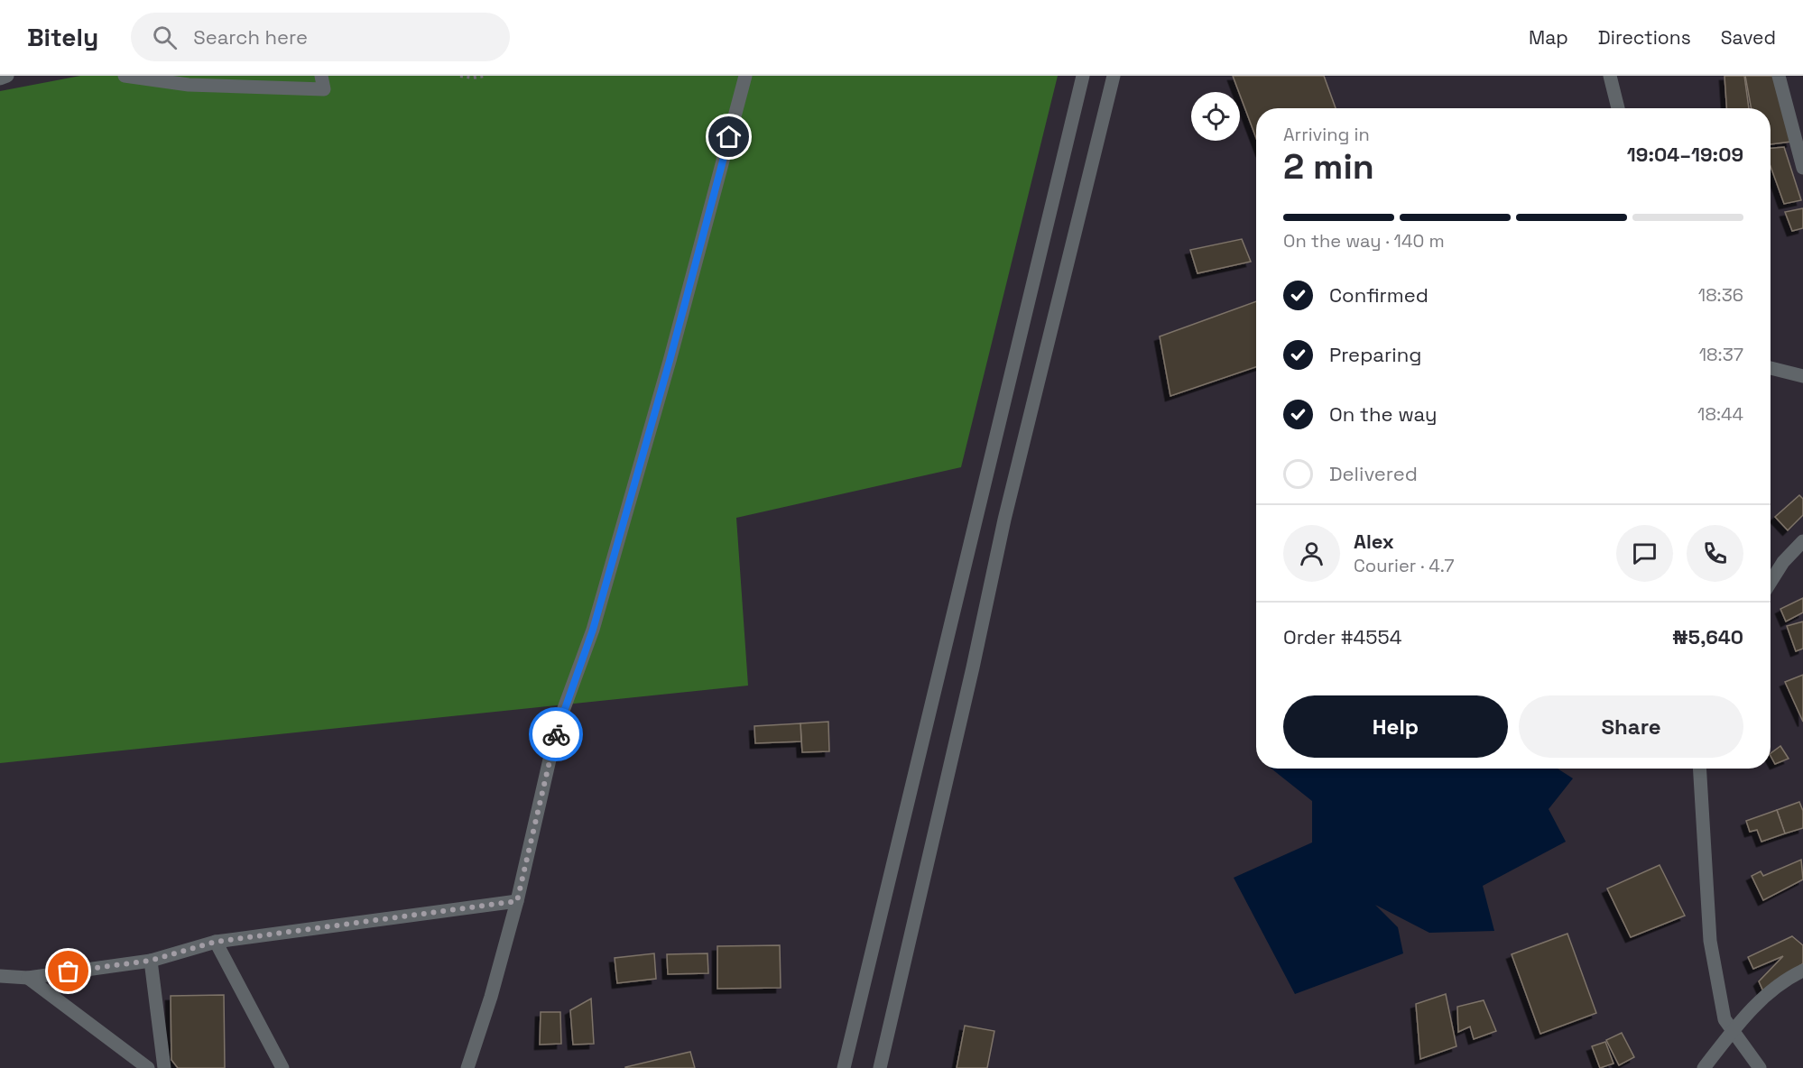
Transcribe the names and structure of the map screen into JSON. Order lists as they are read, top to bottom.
{
  "page": {
    "header": "Bitely",
    "search": "Search here",
    "nav": ["Map", "Directions", "Saved"],
    "heading": ["2 min", "Arriving in", "19:04–19:09"],
    "panel": [
      "Alex",
      "Courier · 4.7",
      "Order #4554",
      "₦5,640"
    ],
    "bar": "On the way · 140 m",
    "list": [
      ["Confirmed", "18:36"],
      ["Preparing", "18:37"],
      ["On the way", "18:44"],
      "Delivered"
    ],
    "buttons": ["Help", "Share"]
  }
}
